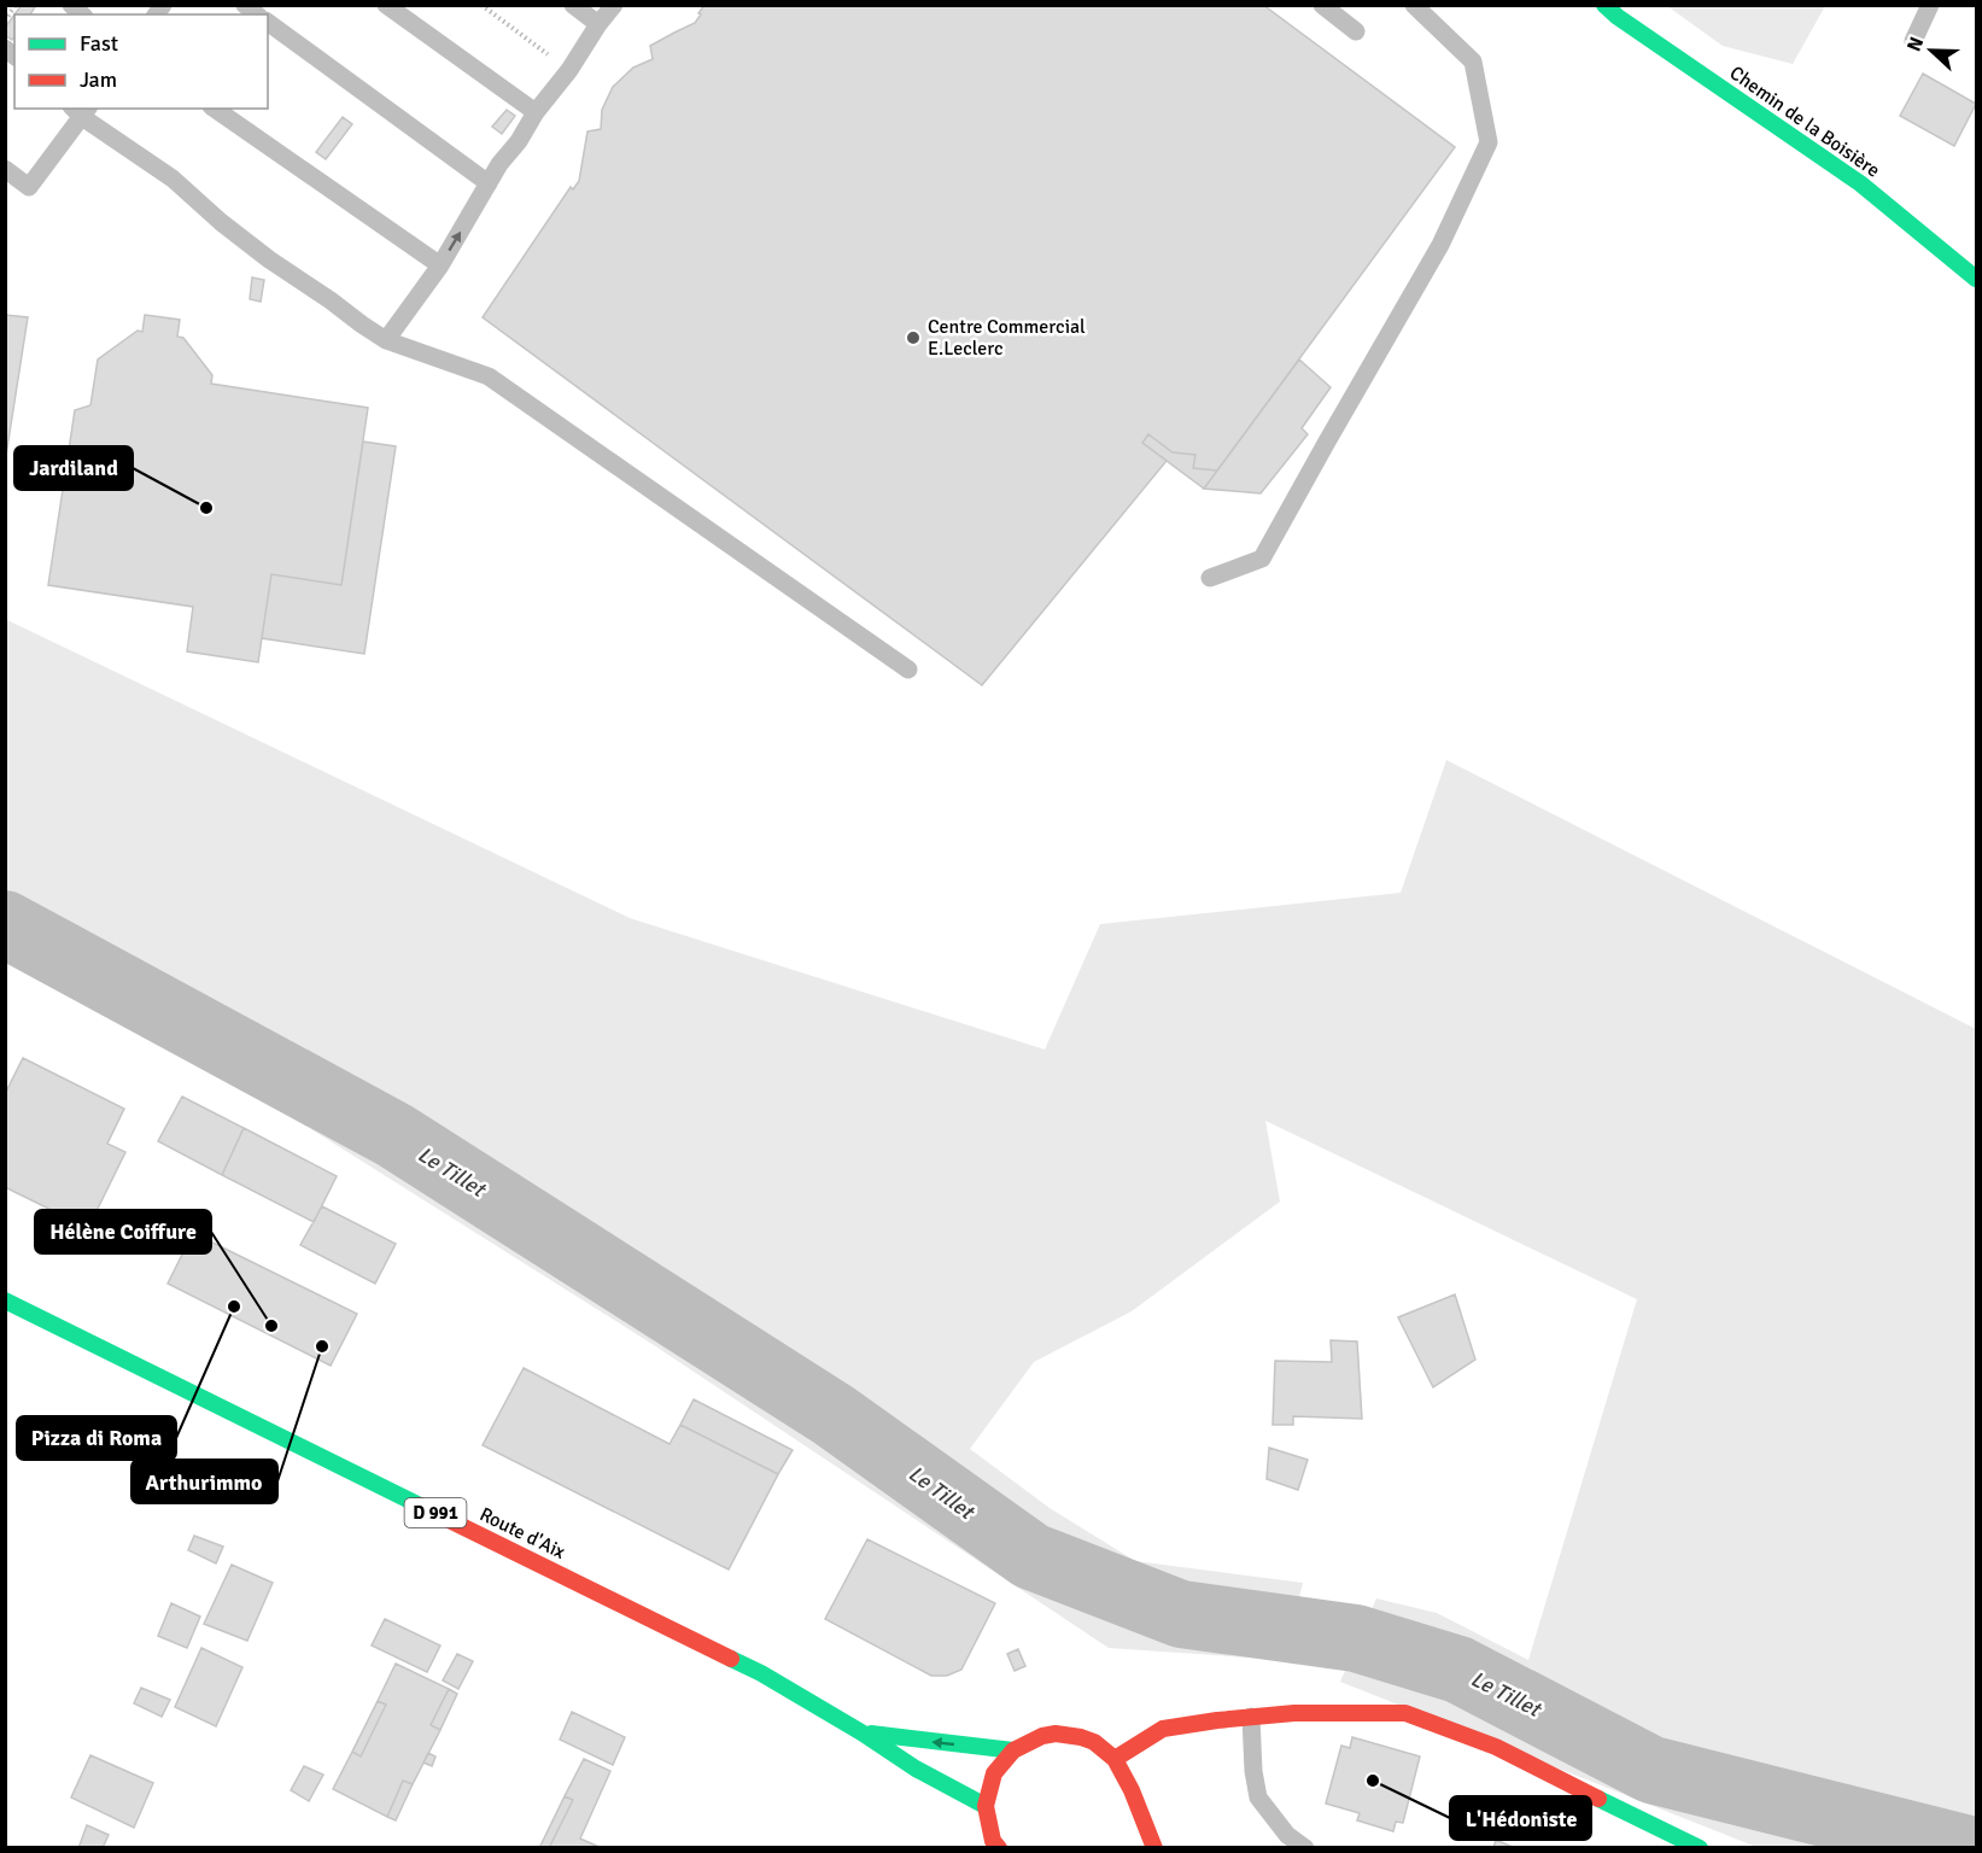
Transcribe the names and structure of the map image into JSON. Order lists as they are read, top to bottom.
{
  "streets": {
    "main road": ["Chemin de la Boisière", "D 991", "Route d'Aix"]
  },
  "water": ["Le Tillet"],
  "places": [
    "Centre Commercial E.Leclerc",
    "Jardiland",
    "Pizza di Roma",
    "Hélène Coiffure",
    "Arthurimmo",
    "L'Hédoniste"
  ],
  "legend": ["Fast", "Jam"],
  "north": "left"
}
